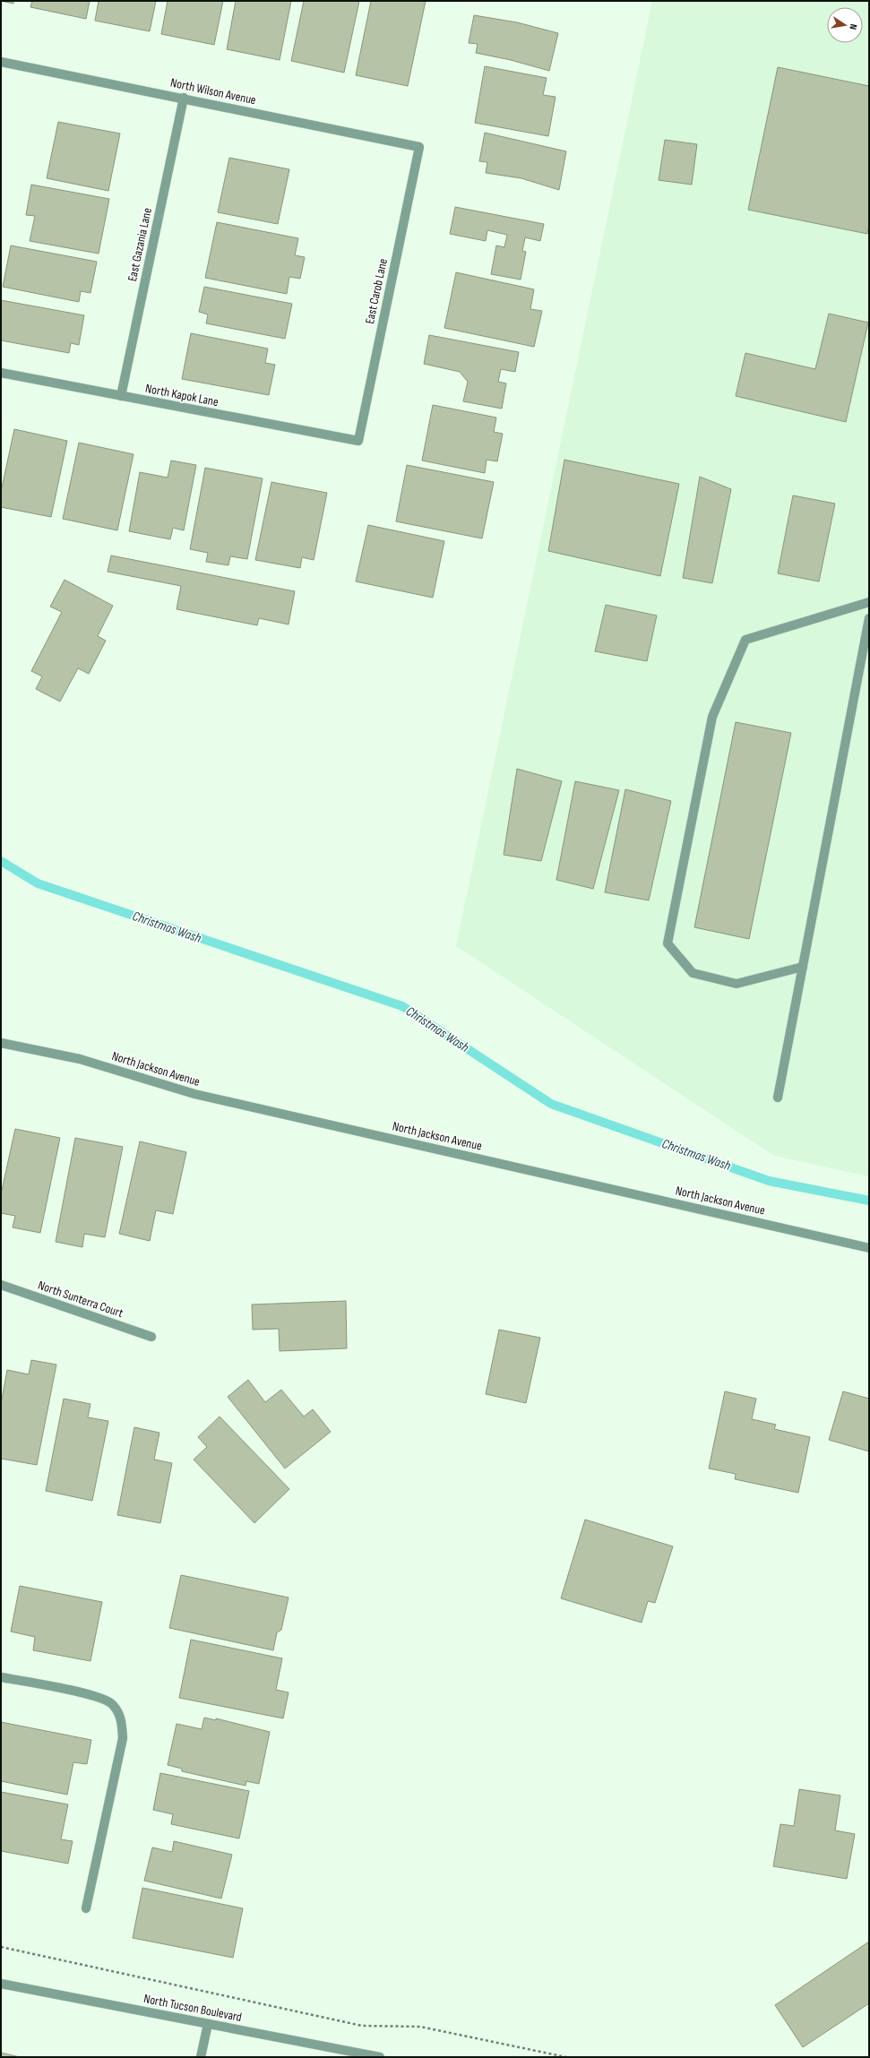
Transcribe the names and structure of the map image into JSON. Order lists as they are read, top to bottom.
{
  "streets": {
    "street": [
      "North Wilson Avenue",
      "East Gazania Lane",
      "East Carob Lane",
      "North Kapok Lane",
      "North Jackson Avenue",
      "North Sunterra Court",
      "North Tucson Boulevard"
    ]
  },
  "crossings": [
    ["North Wilson Avenue", "East Gazania Lane"],
    ["North Wilson Avenue", "East Carob Lane"],
    ["East Gazania Lane", "North Kapok Lane"],
    ["East Carob Lane", "North Kapok Lane"]
  ],
  "water": ["Christmas Wash"],
  "north": "right"
}
